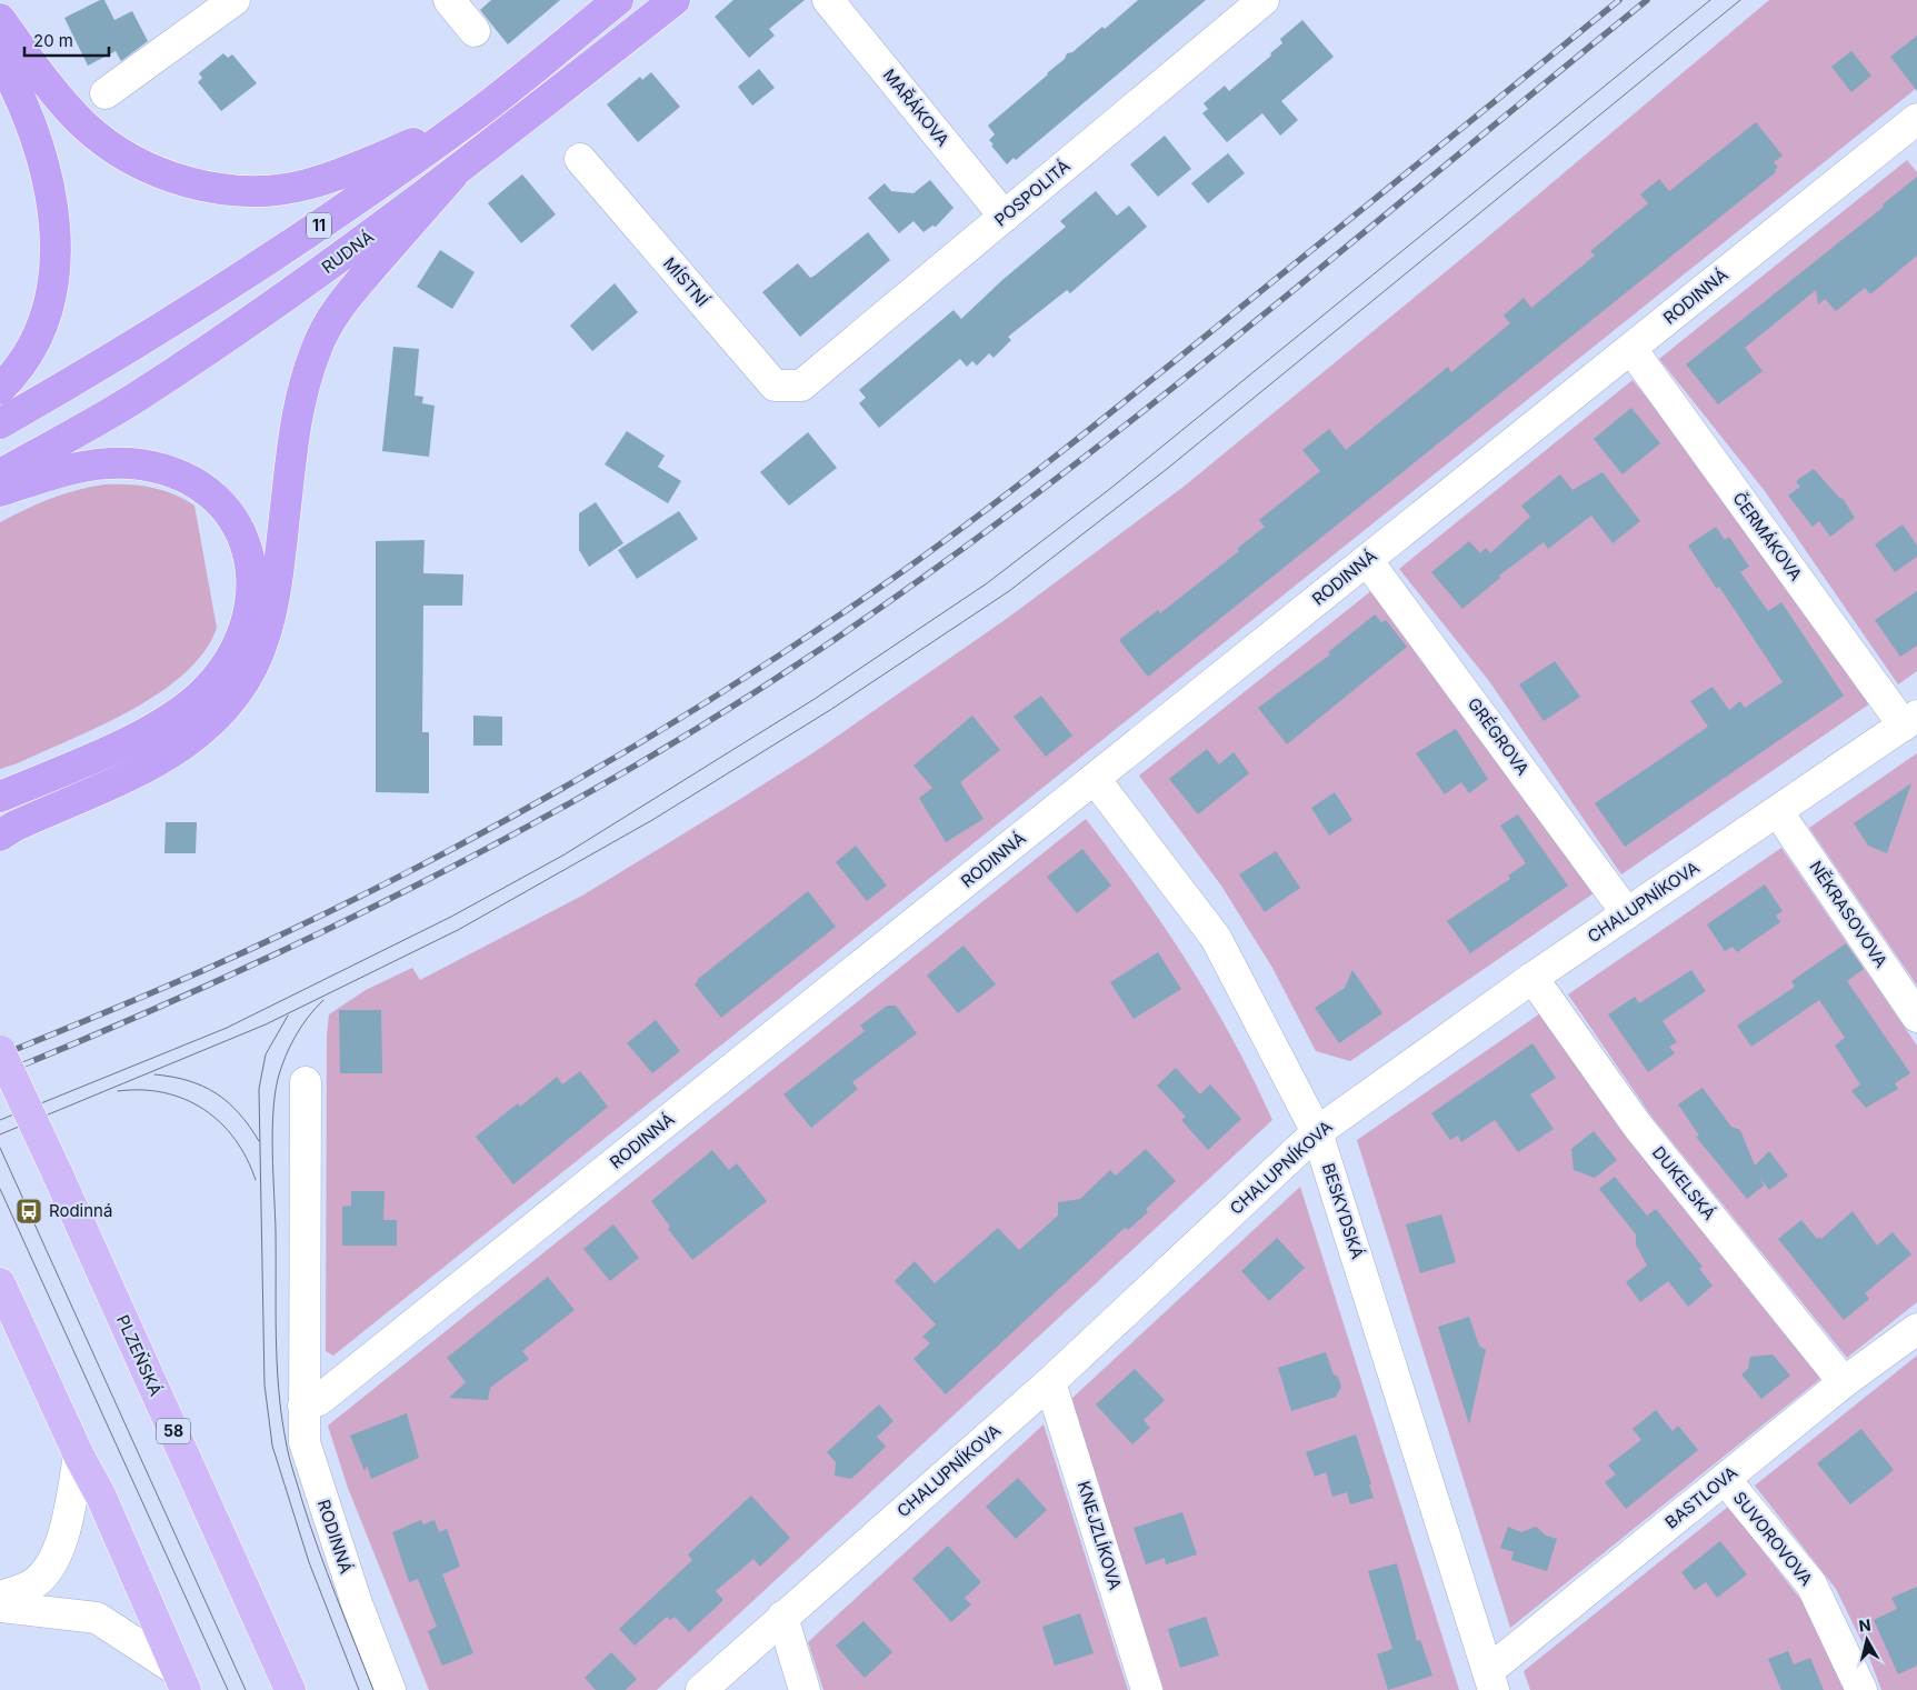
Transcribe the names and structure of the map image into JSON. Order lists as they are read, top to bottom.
{
  "streets": {
    "highway": ["11", "RUDNÁ"],
    "main road": ["PLZEŇSKÁ", "58"],
    "street": [
      "MAŘÁKOVA",
      "POSPOLITÁ",
      "MÍSTNÍ",
      "RODINNÁ",
      "ČERMÁKOVA",
      "GRÉGROVA",
      "CHALUPNÍKOVA",
      "NĚKRASOVOVA",
      "DUKELSKÁ",
      "BESKYDSKÁ",
      "BASTLOVA",
      "KNEJZLÍKOVA",
      "SUVOROVOVA"
    ]
  },
  "crossings": [
    ["MAŘÁKOVA", "POSPOLITÁ"],
    ["POSPOLITÁ", "MÍSTNÍ"],
    ["RODINNÁ", "ČERMÁKOVA"],
    ["RODINNÁ", "GRÉGROVA"],
    ["RODINNÁ", "BESKYDSKÁ"],
    ["ČERMÁKOVA", "CHALUPNÍKOVA"],
    ["GRÉGROVA", "CHALUPNÍKOVA"],
    ["CHALUPNÍKOVA", "NĚKRASOVOVA"],
    ["CHALUPNÍKOVA", "DUKELSKÁ"],
    ["CHALUPNÍKOVA", "BESKYDSKÁ"],
    ["CHALUPNÍKOVA", "KNEJZLÍKOVA"],
    ["DUKELSKÁ", "BASTLOVA"],
    ["BESKYDSKÁ", "BASTLOVA"],
    ["BASTLOVA", "SUVOROVOVA"]
  ],
  "places": {
    "bus stop": ["Rodinná"]
  },
  "scale_bar": "20 m",
  "north": "top"
}
